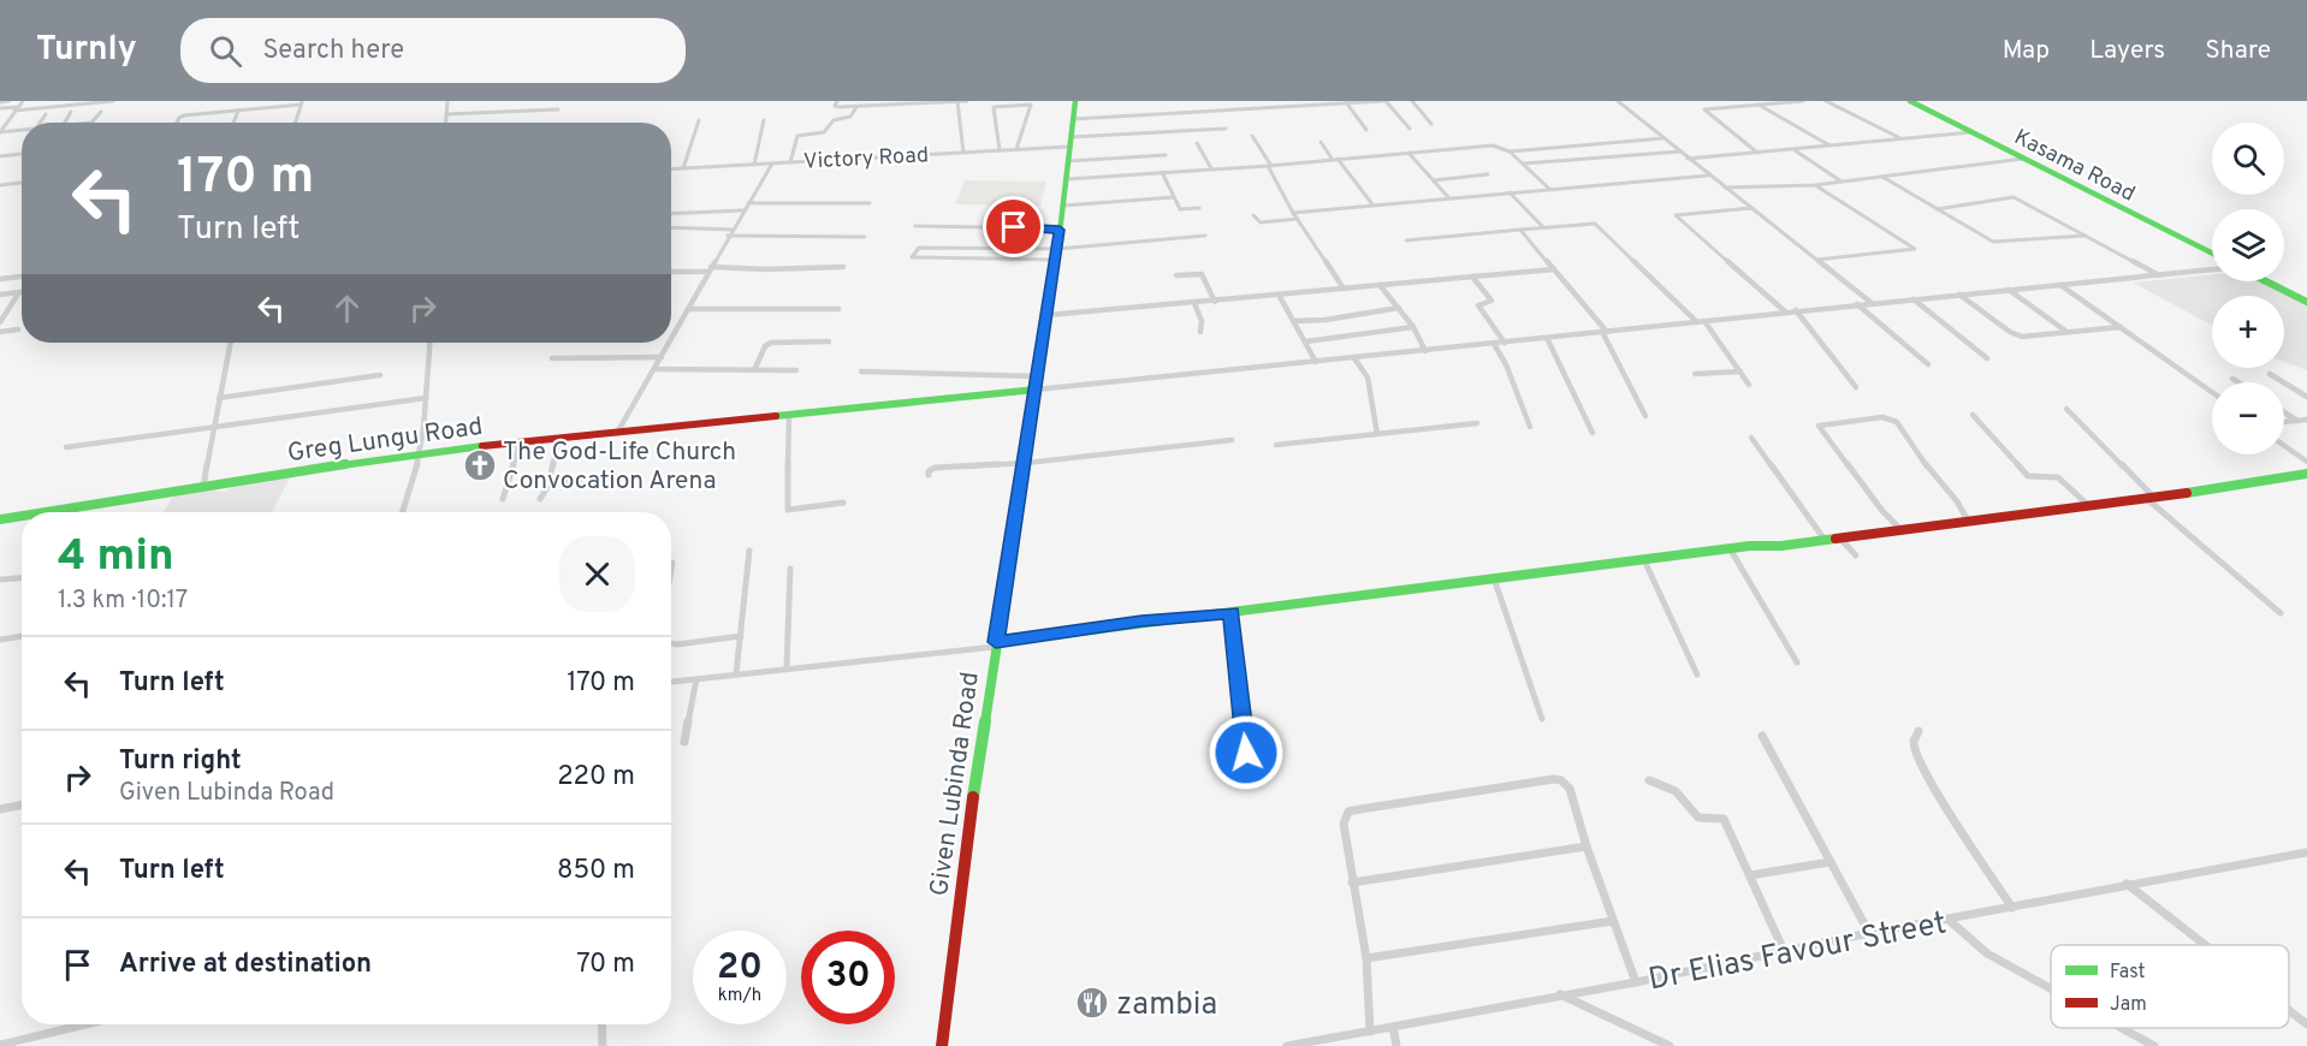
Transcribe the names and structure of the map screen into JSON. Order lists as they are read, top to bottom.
{
  "streets": {
    "street": [
      "Victory Road",
      "Kasama Road",
      "Greg Lungu Road",
      "Given Lubinda Road",
      "Dr Elias Favour Street"
    ]
  },
  "crossings": [
    ["Victory Road", "Given Lubinda Road"],
    ["Greg Lungu Road", "Given Lubinda Road"]
  ],
  "places": {
    "church": ["The God-Life Church Convocation Arena"],
    "restaurant": ["zambia"]
  },
  "legend": ["Fast", "Jam"],
  "page": {
    "header": "Turnly",
    "search": "Search here",
    "nav": ["Map", "Layers", "Share"],
    "map_buttons": ["+", "−"],
    "turn": ["170 m", "Turn left"],
    "heading": ["4 min", "1.3 km · 10:17"],
    "list": [
      {
        "name": "Turn left",
        "value": "170 m"
      },
      {
        "name": "Turn right",
        "note": "Given Lubinda Road",
        "value": "220 m"
      },
      {
        "name": "Turn left",
        "value": "850 m"
      },
      {
        "name": "Arrive at destination",
        "value": "70 m"
      }
    ],
    "speed": "20 km/h",
    "limit": "30"
  }
}
